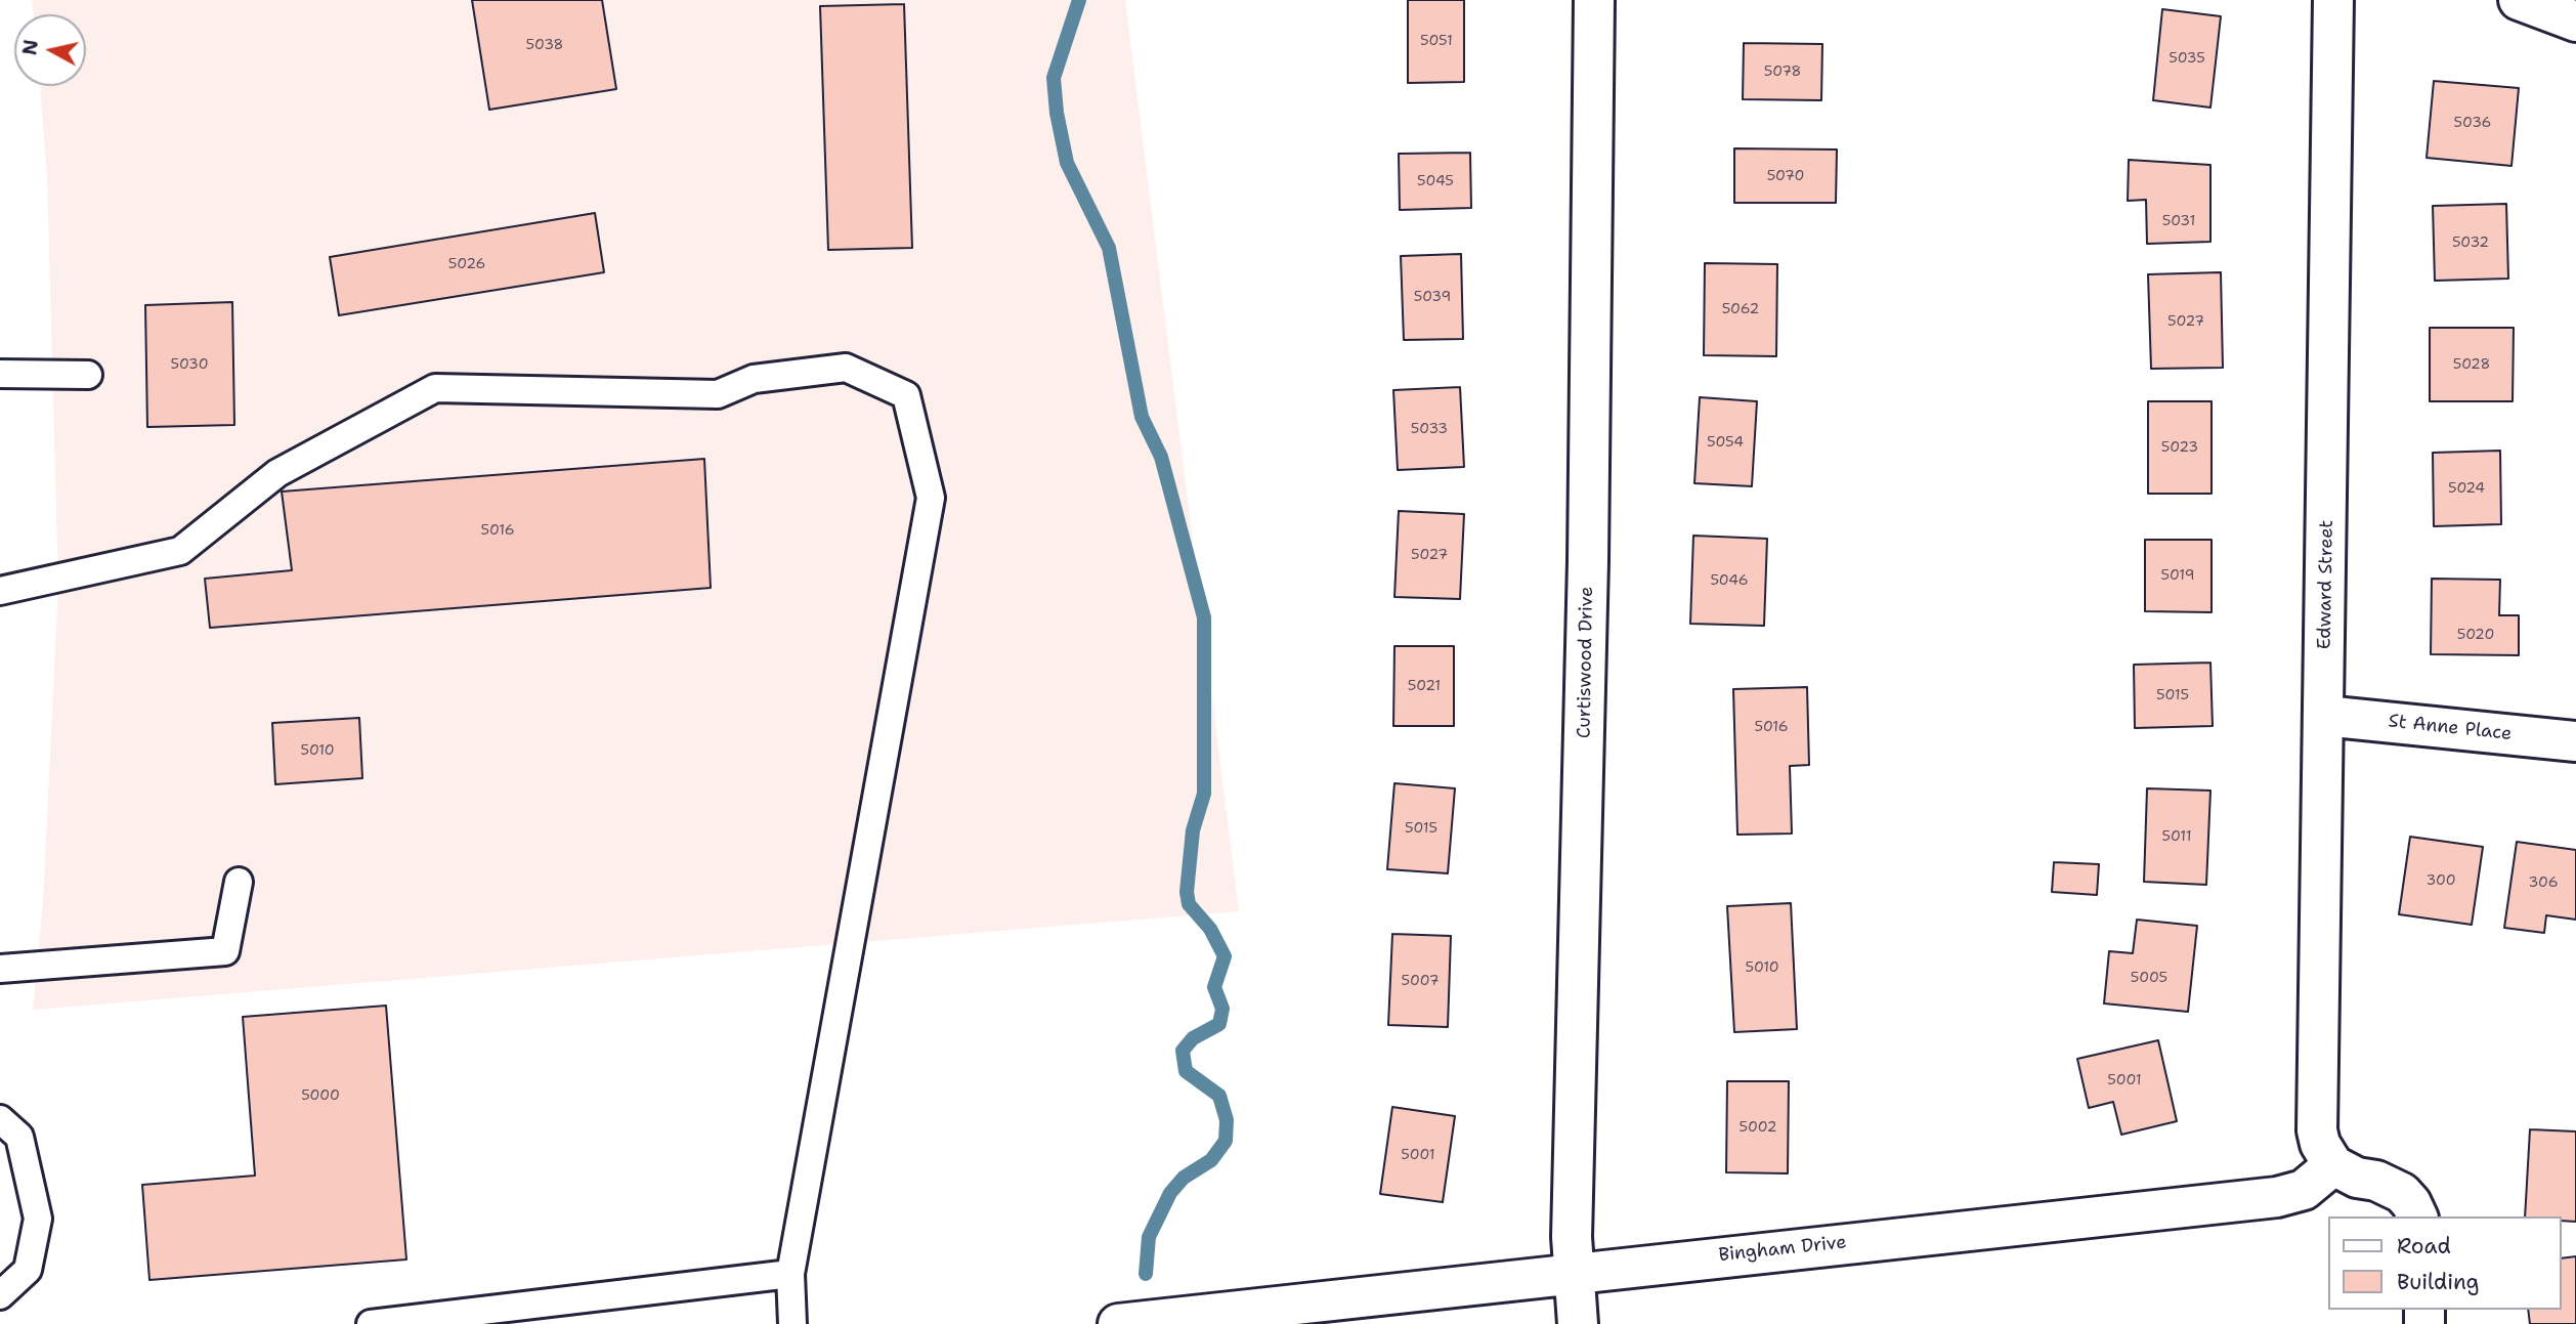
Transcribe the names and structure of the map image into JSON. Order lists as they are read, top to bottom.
{
  "streets": {
    "street": [
      "Edward Street",
      "Curtiswood Drive",
      "St Anne Place",
      "Bingham Drive"
    ]
  },
  "crossings": [
    ["Edward Street", "St Anne Place"],
    ["Edward Street", "Bingham Drive"],
    ["Curtiswood Drive", "Bingham Drive"]
  ],
  "house_numbers": [
    "5051",
    "5038",
    "5035",
    "5078",
    "5036",
    "5070",
    "5045",
    "5031",
    "5032",
    "5026",
    "5039",
    "5062",
    "5027",
    "5030",
    "5028",
    "5033",
    "5054",
    "5023",
    "5024",
    "5016",
    "5027",
    "5019",
    "5046",
    "5020",
    "5021",
    "5015",
    "5016",
    "5010",
    "5015",
    "5011",
    "300",
    "306",
    "5010",
    "5005",
    "5007",
    "5001",
    "5000",
    "5002",
    "5001"
  ],
  "legend": ["Road", "Building"],
  "north": "left"
}
